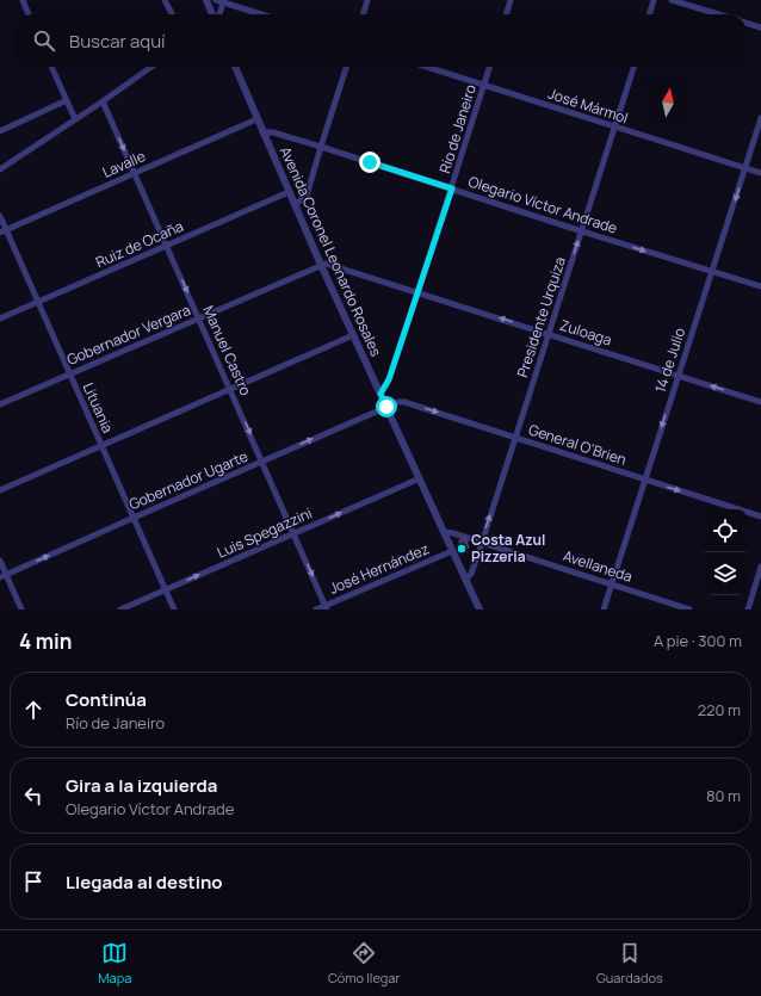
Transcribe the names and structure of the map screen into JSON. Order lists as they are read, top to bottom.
{
  "streets": {
    "street": [
      "José Mármol",
      "Río de Janeiro",
      "Lavalle",
      "Olegario Víctor Andrade",
      "Ruiz de Ocaña",
      "Avenida Coronel Leonardo Rosales",
      "Presidente Urquiza",
      "Zuloaga",
      "Gobernador Vergara",
      "Manuel Castro",
      "14 de Julio",
      "Lituania",
      "General O'Brien",
      "Gobernador Ugarte",
      "Luis Spegazzini",
      "Avellaneda",
      "José Hernández"
    ]
  },
  "crossings": [
    ["José Mármol", "Río de Janeiro"],
    ["José Mármol", "Presidente Urquiza"],
    ["José Mármol", "14 de Julio"],
    ["Río de Janeiro", "Olegario Víctor Andrade"],
    ["Río de Janeiro", "Avenida Coronel Leonardo Rosales"],
    ["Río de Janeiro", "Zuloaga"],
    ["Lavalle", "Avenida Coronel Leonardo Rosales"],
    ["Lavalle", "Manuel Castro"],
    ["Lavalle", "Lituania"],
    ["Olegario Víctor Andrade", "Avenida Coronel Leonardo Rosales"],
    ["Olegario Víctor Andrade", "Presidente Urquiza"],
    ["Olegario Víctor Andrade", "14 de Julio"],
    ["Ruiz de Ocaña", "Avenida Coronel Leonardo Rosales"],
    ["Ruiz de Ocaña", "Manuel Castro"],
    ["Ruiz de Ocaña", "Lituania"],
    ["Avenida Coronel Leonardo Rosales", "Presidente Urquiza"],
    ["Avenida Coronel Leonardo Rosales", "Zuloaga"],
    ["Avenida Coronel Leonardo Rosales", "Gobernador Vergara"],
    ["Avenida Coronel Leonardo Rosales", "General O'Brien"],
    ["Avenida Coronel Leonardo Rosales", "Gobernador Ugarte"],
    ["Avenida Coronel Leonardo Rosales", "Luis Spegazzini"],
    ["Avenida Coronel Leonardo Rosales", "Avellaneda"],
    ["Avenida Coronel Leonardo Rosales", "José Hernández"],
    ["Presidente Urquiza", "Zuloaga"],
    ["Presidente Urquiza", "General O'Brien"],
    ["Presidente Urquiza", "Avellaneda"],
    ["Zuloaga", "Gobernador Vergara"],
    ["Zuloaga", "14 de Julio"],
    ["Gobernador Vergara", "Manuel Castro"],
    ["Gobernador Vergara", "Lituania"],
    ["Manuel Castro", "Gobernador Ugarte"],
    ["Manuel Castro", "Luis Spegazzini"],
    ["Manuel Castro", "José Hernández"],
    ["14 de Julio", "General O'Brien"],
    ["14 de Julio", "Avellaneda"],
    ["Lituania", "Gobernador Ugarte"],
    ["Lituania", "Luis Spegazzini"],
    ["General O'Brien", "Gobernador Ugarte"]
  ],
  "one_way": [
    "Presidente Urquiza",
    "Zuloaga",
    "Manuel Castro",
    "14 de Julio",
    "General O'Brien",
    "Gobernador Ugarte",
    "Luis Spegazzini"
  ],
  "places": ["Costa Azul Pizzeria"],
  "north": "top",
  "page": {
    "search": "Buscar aquí",
    "heading": ["4 min", "A pie · 300 m"],
    "list": [
      ["Continúa", "Río de Janeiro", "220 m"],
      ["Gira a la izquierda", "Olegario Víctor Andrade", "80 m"],
      "Llegada al destino"
    ],
    "nav": ["Mapa", "Cómo llegar", "Guardados"]
  }
}
